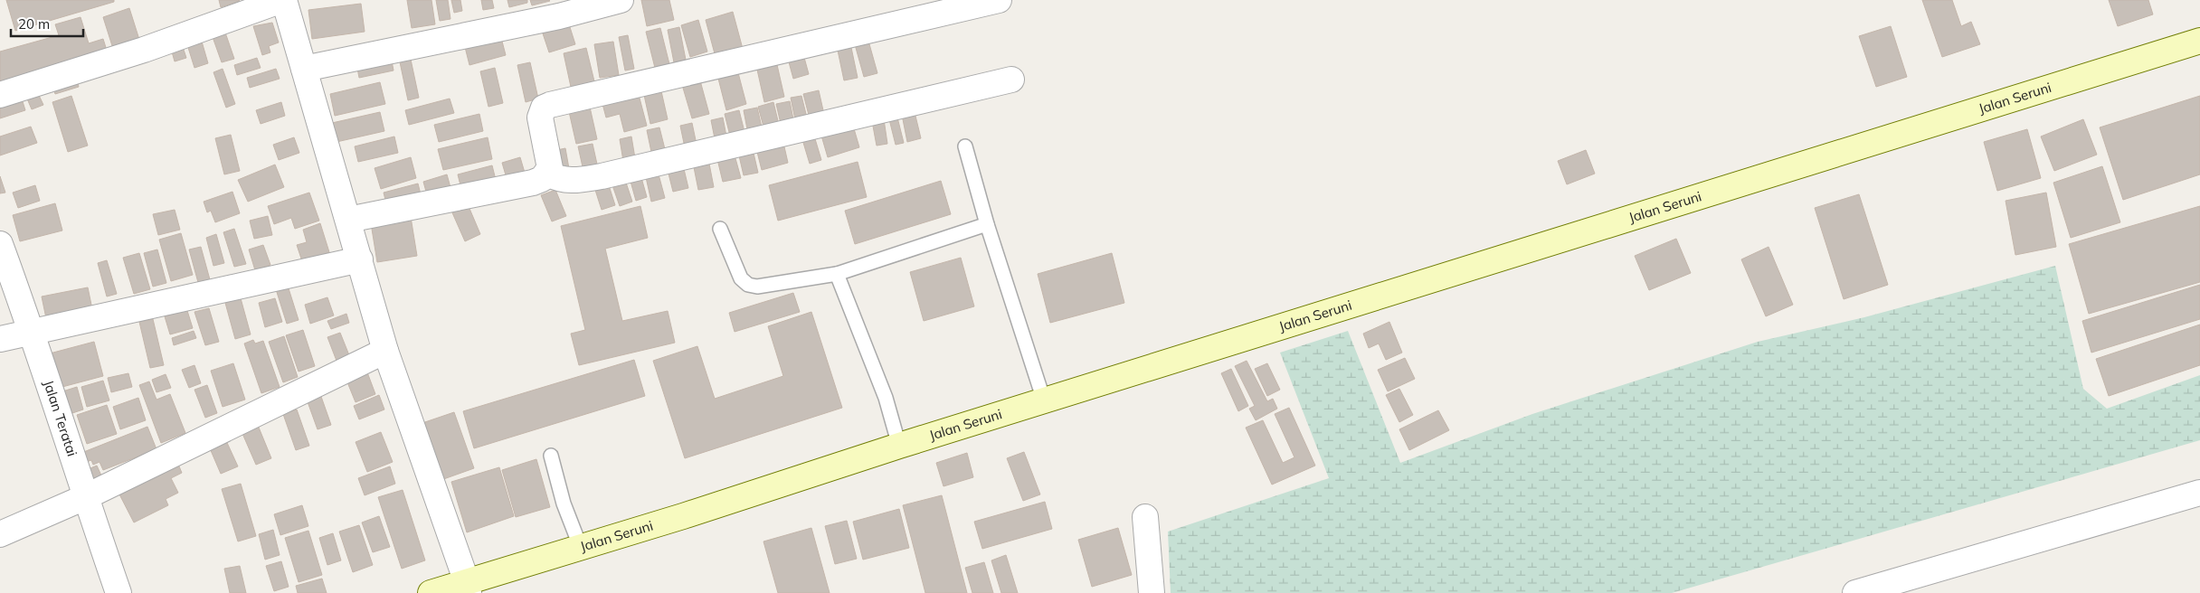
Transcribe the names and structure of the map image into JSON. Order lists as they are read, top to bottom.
{
  "streets": {
    "main road": ["Jalan Seruni"],
    "street": ["Jalan Teratai"]
  },
  "scale_bar": "20 m"
}
